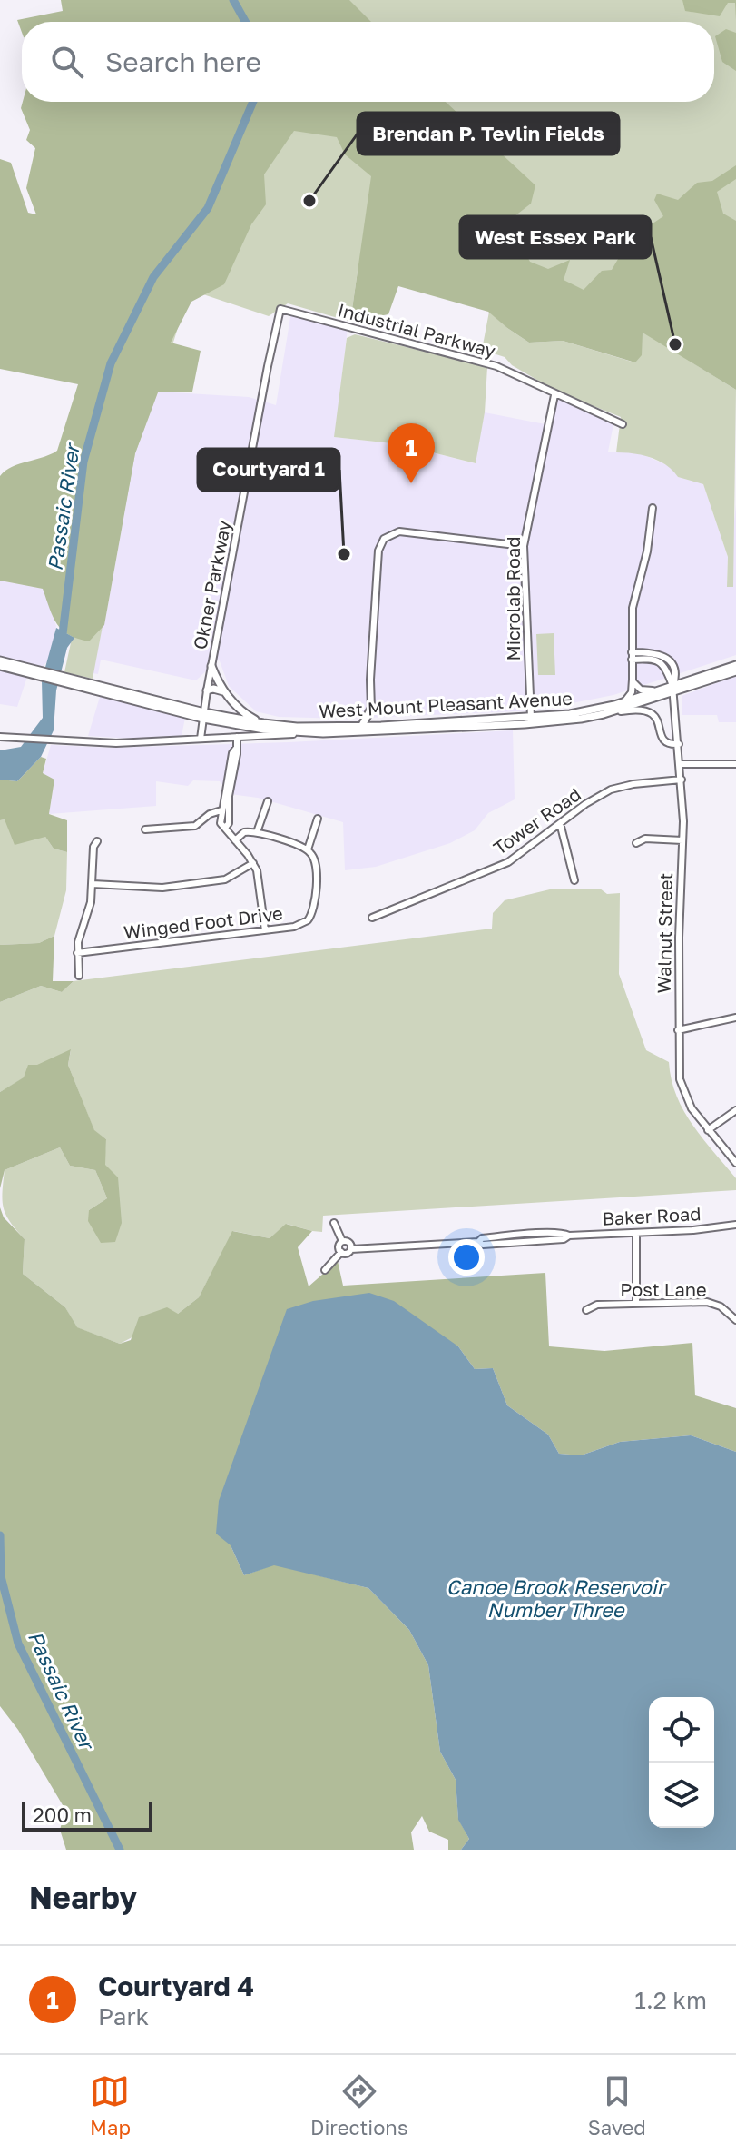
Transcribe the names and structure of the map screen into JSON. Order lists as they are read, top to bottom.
{
  "streets": {
    "main road": ["West Mount Pleasant Avenue"],
    "street": [
      "Industrial Parkway",
      "Okner Parkway",
      "Microlab Road",
      "Tower Road",
      "Winged Foot Drive",
      "Walnut Street",
      "Baker Road",
      "Post Lane"
    ]
  },
  "crossings": [
    ["Industrial Parkway", "Okner Parkway"],
    ["Industrial Parkway", "Microlab Road"],
    ["Okner Parkway", "West Mount Pleasant Avenue"],
    ["Microlab Road", "West Mount Pleasant Avenue"],
    ["West Mount Pleasant Avenue", "Walnut Street"],
    ["Tower Road", "Walnut Street"]
  ],
  "water": ["Passaic River", "Canoe Brook Reservoir Number Three"],
  "places": ["Brendan P. Tevlin Fields", "West Essex Park", "Courtyard 1"],
  "scale_bar": "200 m",
  "page": {
    "search": "Search here",
    "pins": "1",
    "scale": "200 m",
    "heading": "Nearby",
    "list": [
      {
        "mark": "1",
        "name": "Courtyard 4",
        "note": "Park",
        "value": "1.2 km"
      }
    ],
    "nav": ["Map", "Directions", "Saved"]
  }
}
